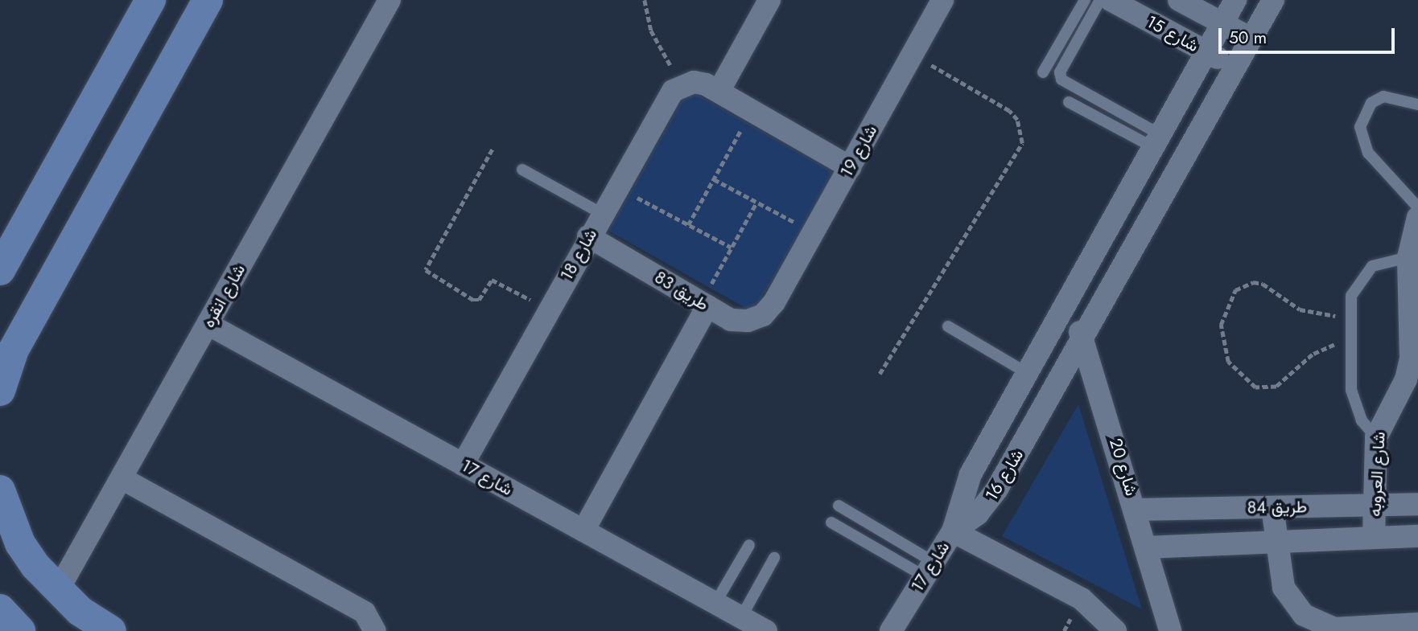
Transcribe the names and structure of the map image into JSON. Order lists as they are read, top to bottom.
{
  "streets": {
    "street": [
      "شارع 15",
      "شارع 19",
      "شارع 18",
      "طريق 83",
      "شارع انقره",
      "شارع 20",
      "شارع العروبه",
      "شارع 16",
      "شارع 17",
      "طريق 84"
    ]
  },
  "crossings": [
    ["شارع 15", "شارع 16"],
    ["شارع 19", "طريق 83"],
    ["شارع 18", "طريق 83"],
    ["شارع 18", "شارع 17"],
    ["شارع انقره", "شارع 17"],
    ["شارع 20", "شارع 16"],
    ["شارع 20", "طريق 84"],
    ["شارع العروبه", "طريق 84"],
    ["شارع 16", "شارع 17"]
  ],
  "scale_bar": "50 m"
}
